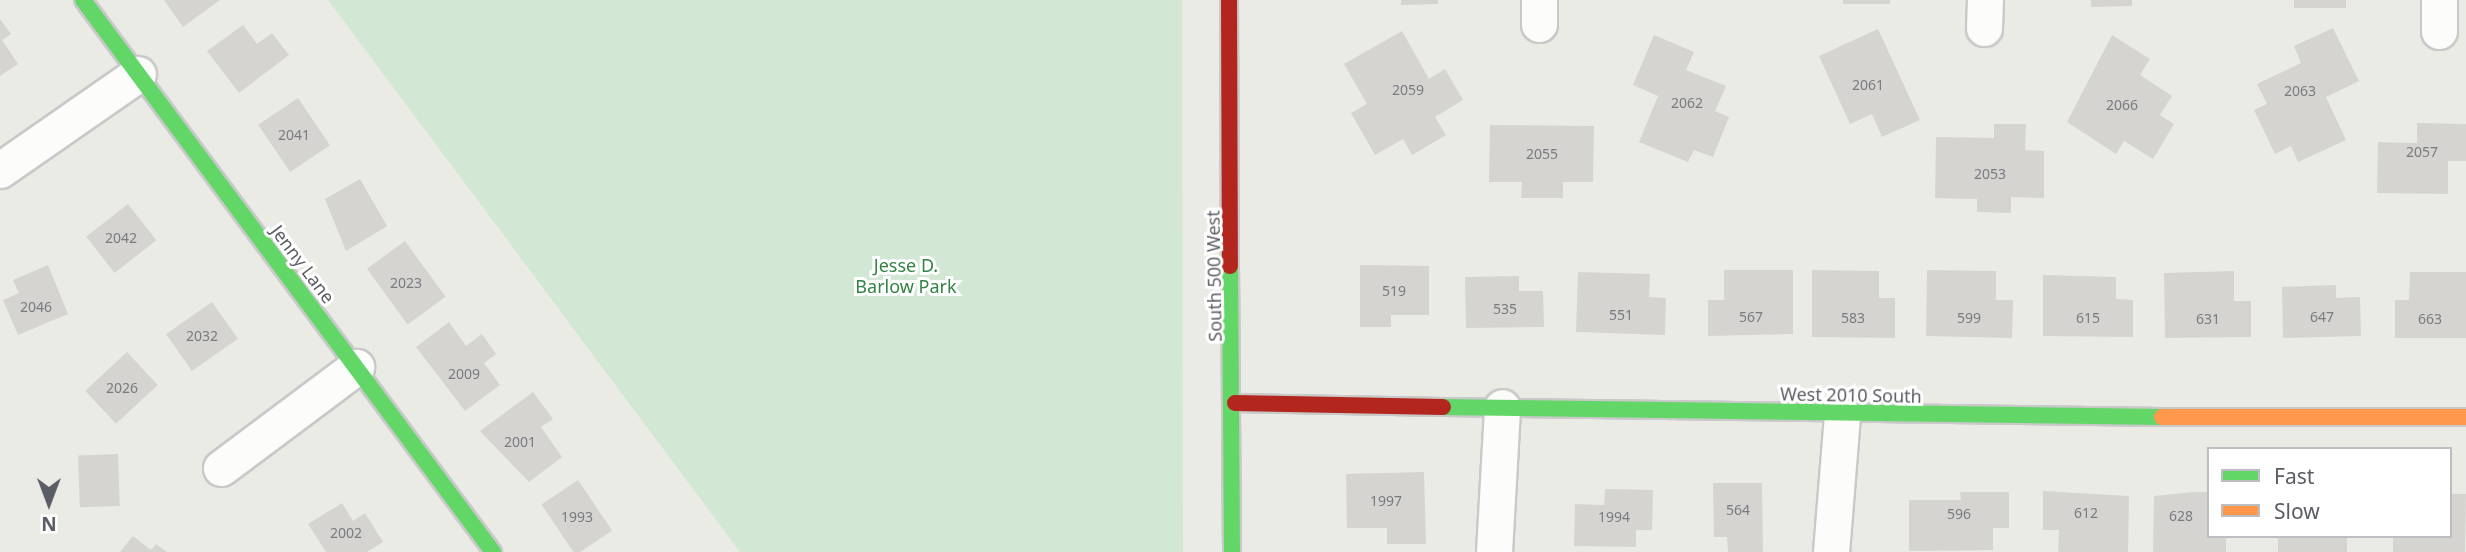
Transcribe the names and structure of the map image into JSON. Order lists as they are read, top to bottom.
{
  "streets": {
    "street": ["Jenny Lane", "South 500 West", "West 2010 South"]
  },
  "crossings": [
    ["South 500 West", "West 2010 South"]
  ],
  "parks": ["Jesse D. Barlow Park"],
  "house_numbers": [
    "2061",
    "2059",
    "2063",
    "2062",
    "2066",
    "2041",
    "2057",
    "2055",
    "2053",
    "2042",
    "2023",
    "519",
    "2046",
    "535",
    "551",
    "567",
    "647",
    "583",
    "599",
    "615",
    "631",
    "663",
    "2032",
    "2009",
    "2026",
    "2001",
    "1997",
    "564",
    "612",
    "596",
    "628",
    "1993",
    "1994",
    "2002"
  ],
  "legend": ["Fast", "Slow"],
  "north": "bottom"
}
